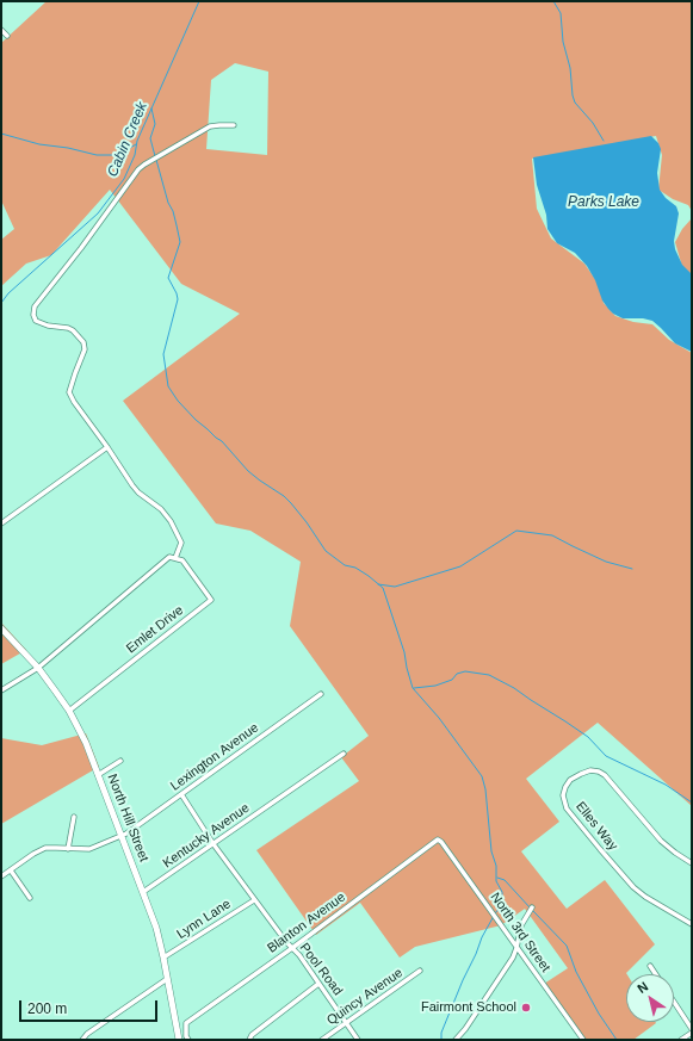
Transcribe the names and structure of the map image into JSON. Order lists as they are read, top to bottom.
{
  "streets": {
    "street": [
      "Emlet Drive",
      "Lexington Avenue",
      "North Hill Street",
      "Elles Way",
      "Kentucky Avenue",
      "Lynn Lane",
      "Blanton Avenue",
      "North 3rd Street",
      "Pool Road",
      "Quincy Avenue"
    ]
  },
  "crossings": [
    ["Emlet Drive", "North Hill Street"],
    ["Lexington Avenue", "North Hill Street"],
    ["Lexington Avenue", "Pool Road"],
    ["North Hill Street", "Kentucky Avenue"],
    ["North Hill Street", "Lynn Lane"],
    ["Kentucky Avenue", "Pool Road"],
    ["Lynn Lane", "Pool Road"],
    ["Blanton Avenue", "North 3rd Street"],
    ["Blanton Avenue", "Pool Road"],
    ["Pool Road", "Quincy Avenue"]
  ],
  "water": ["Cabin Creek", "Parks Lake"],
  "places": ["Fairmont School"],
  "scale_bar": "200 m",
  "north": "top left"
}
